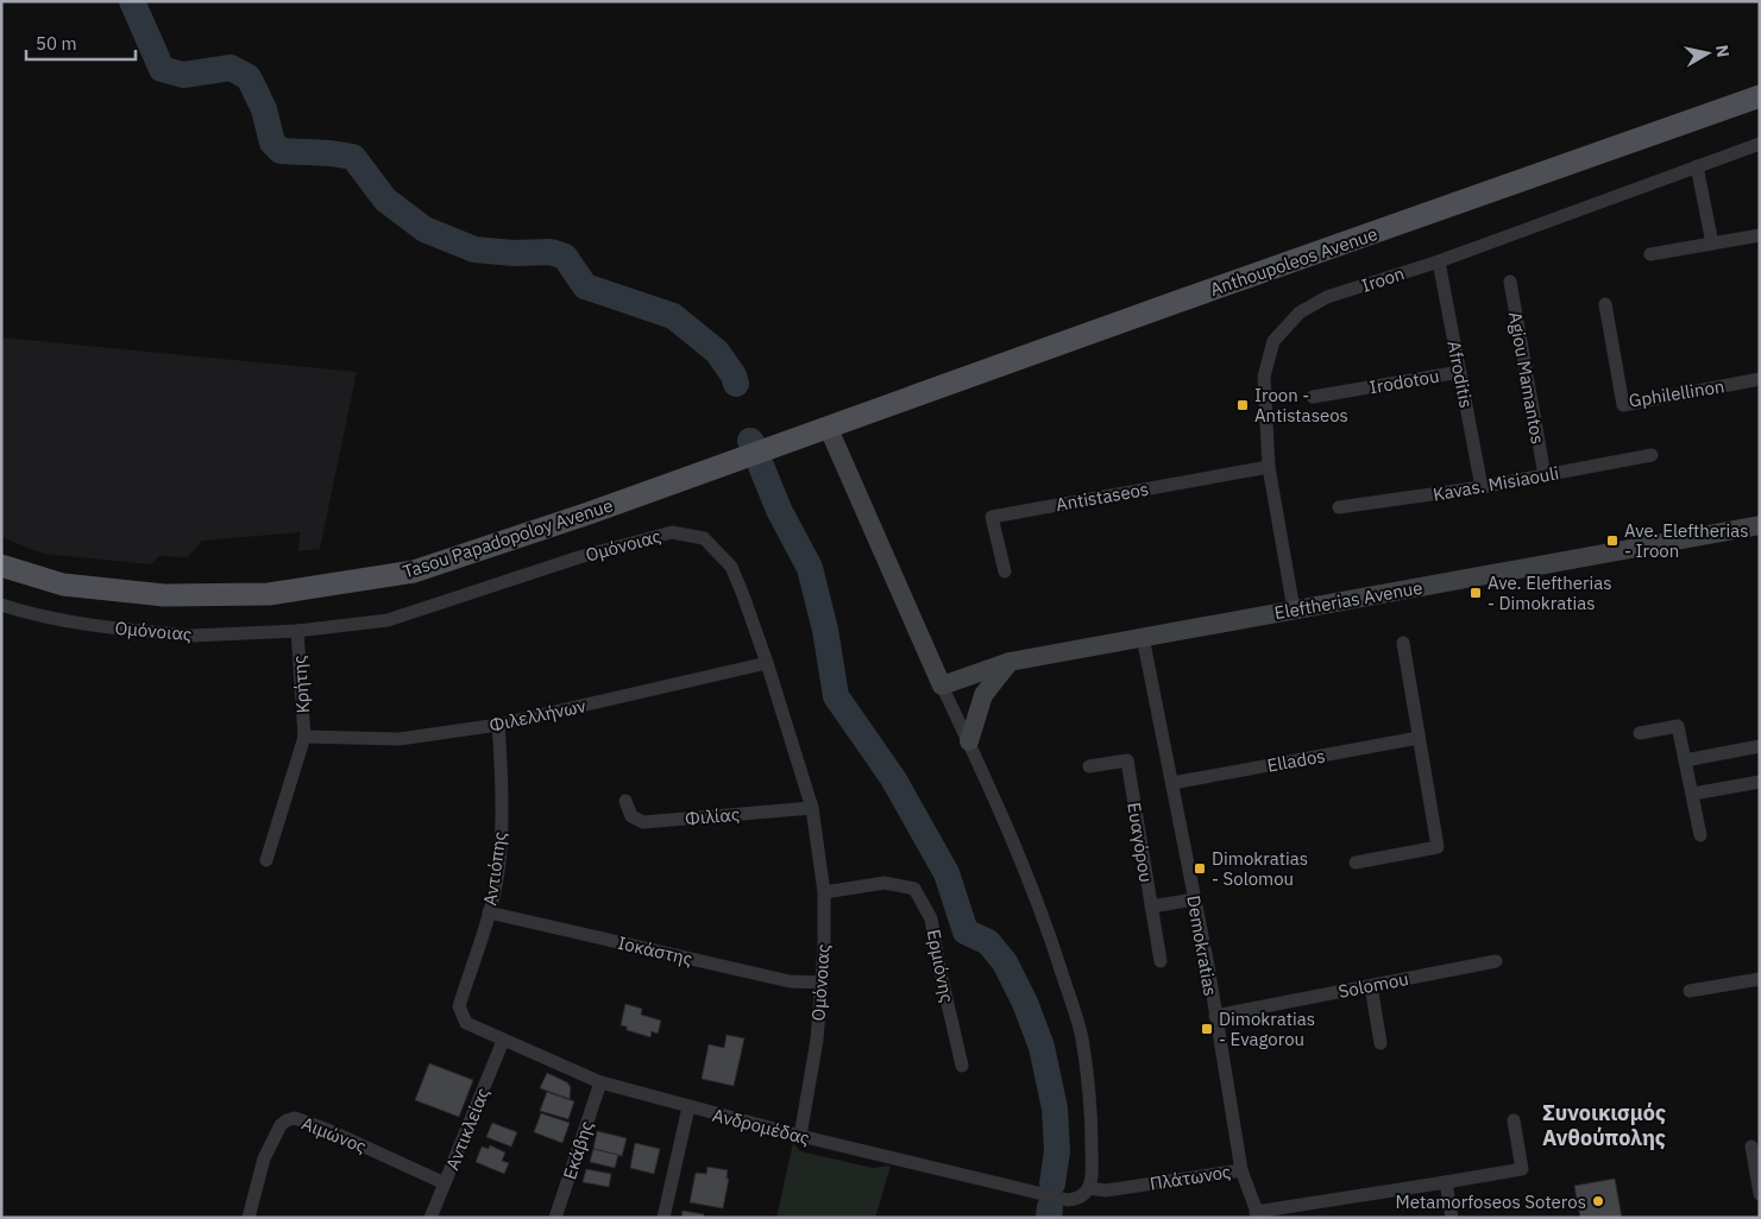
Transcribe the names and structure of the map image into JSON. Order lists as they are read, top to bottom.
{
  "streets": {
    "main road": ["Anthoupoleos Avenue", "Tasou Papadopoloy Avenue", "Eleftherias Avenue"],
    "street": [
      "Iroon",
      "Afroditis",
      "Agiou Mamantos",
      "Irodotou",
      "Gphilellinon",
      "Kavas. Misiaouli",
      "Antistaseos",
      "Ομόνοιας",
      "Κρήτης",
      "Φιλελλήνων",
      "Ellados",
      "Φιλίας",
      "Ευαγόρου",
      "Αντιόπης",
      "Demokratias",
      "Ιοκάστης",
      "Ερμιόνης",
      "Solomou",
      "Ανδρομέδας",
      "Αντικλείας",
      "Αιμώνος",
      "Εκάβης",
      "Πλάτωνος"
    ]
  },
  "crossings": [
    ["Anthoupoleos Avenue", "Tasou Papadopoloy Avenue"],
    ["Iroon", "Afroditis"],
    ["Iroon", "Antistaseos"],
    ["Iroon", "Eleftherias Avenue"],
    ["Afroditis", "Irodotou"],
    ["Afroditis", "Kavas. Misiaouli"],
    ["Agiou Mamantos", "Kavas. Misiaouli"],
    ["Ομόνοιας", "Κρήτης"],
    ["Ομόνοιας", "Φιλελλήνων"],
    ["Ομόνοιας", "Φιλίας"],
    ["Ομόνοιας", "Ιοκάστης"],
    ["Ομόνοιας", "Ερμιόνης"],
    ["Ομόνοιας", "Ανδρομέδας"],
    ["Eleftherias Avenue", "Demokratias"],
    ["Κρήτης", "Φιλελλήνων"],
    ["Φιλελλήνων", "Αντιόπης"],
    ["Ellados", "Demokratias"],
    ["Αντιόπης", "Ιοκάστης"],
    ["Αντιόπης", "Ανδρομέδας"],
    ["Demokratias", "Solomou"],
    ["Demokratias", "Πλάτωνος"],
    ["Ανδρομέδας", "Αντικλείας"],
    ["Ανδρομέδας", "Εκάβης"],
    ["Ανδρομέδας", "Πλάτωνος"],
    ["Αντικλείας", "Αιμώνος"]
  ],
  "districts": ["Συνοικισμός Ανθούπολης"],
  "places": {
    "transit": [
      "Iroon - Antistaseos",
      "Ave. Eleftherias - Iroon",
      "Ave. Eleftherias - Dimokratias",
      "Dimokratias - Solomou",
      "Dimokratias - Evagorou"
    ],
    "other": ["Metamorfoseos Soteros"]
  },
  "scale_bar": "50 m",
  "north": "right"
}
